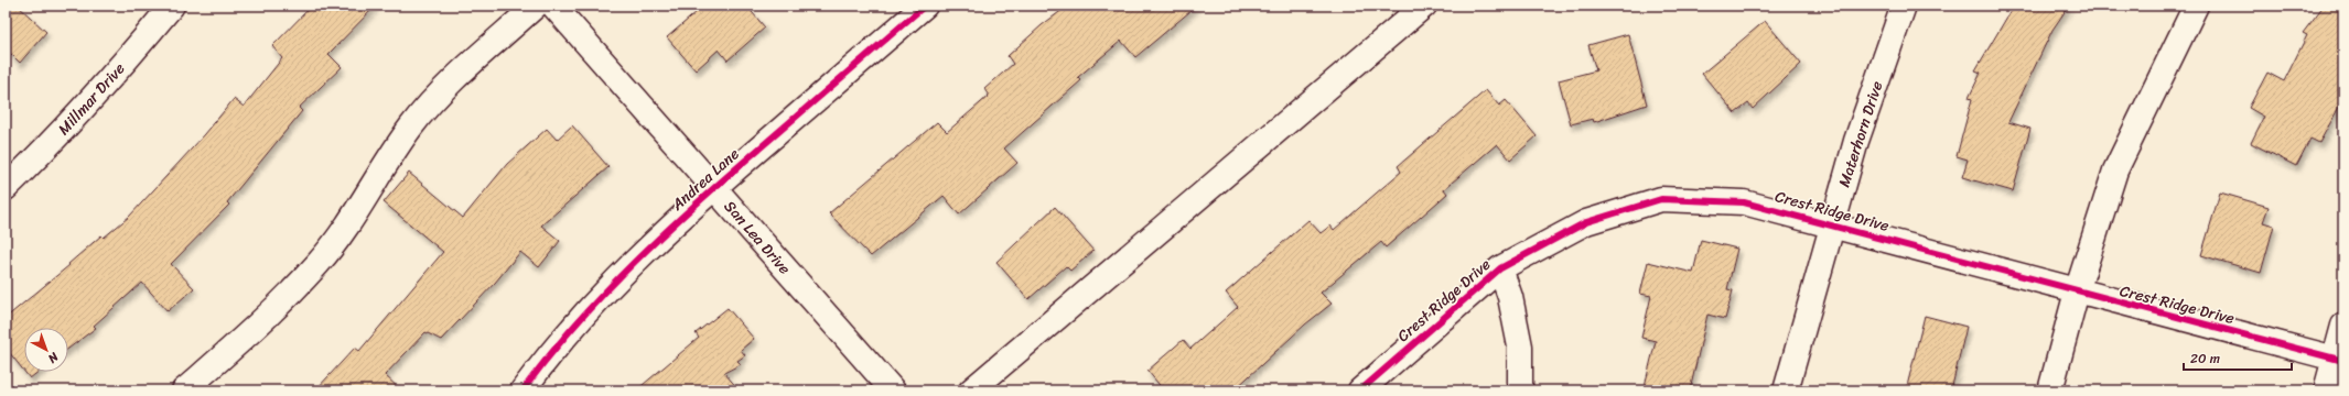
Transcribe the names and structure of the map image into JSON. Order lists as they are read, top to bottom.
{
  "streets": {
    "street": [
      "Millmar Drive",
      "Materhorn Drive",
      "Andrea Lane",
      "Crest Ridge Drive",
      "San Lea Drive"
    ]
  },
  "crossings": [
    ["Materhorn Drive", "Crest Ridge Drive"],
    ["Andrea Lane", "San Lea Drive"]
  ],
  "scale_bar": "20 m",
  "north": "bottom right"
}
